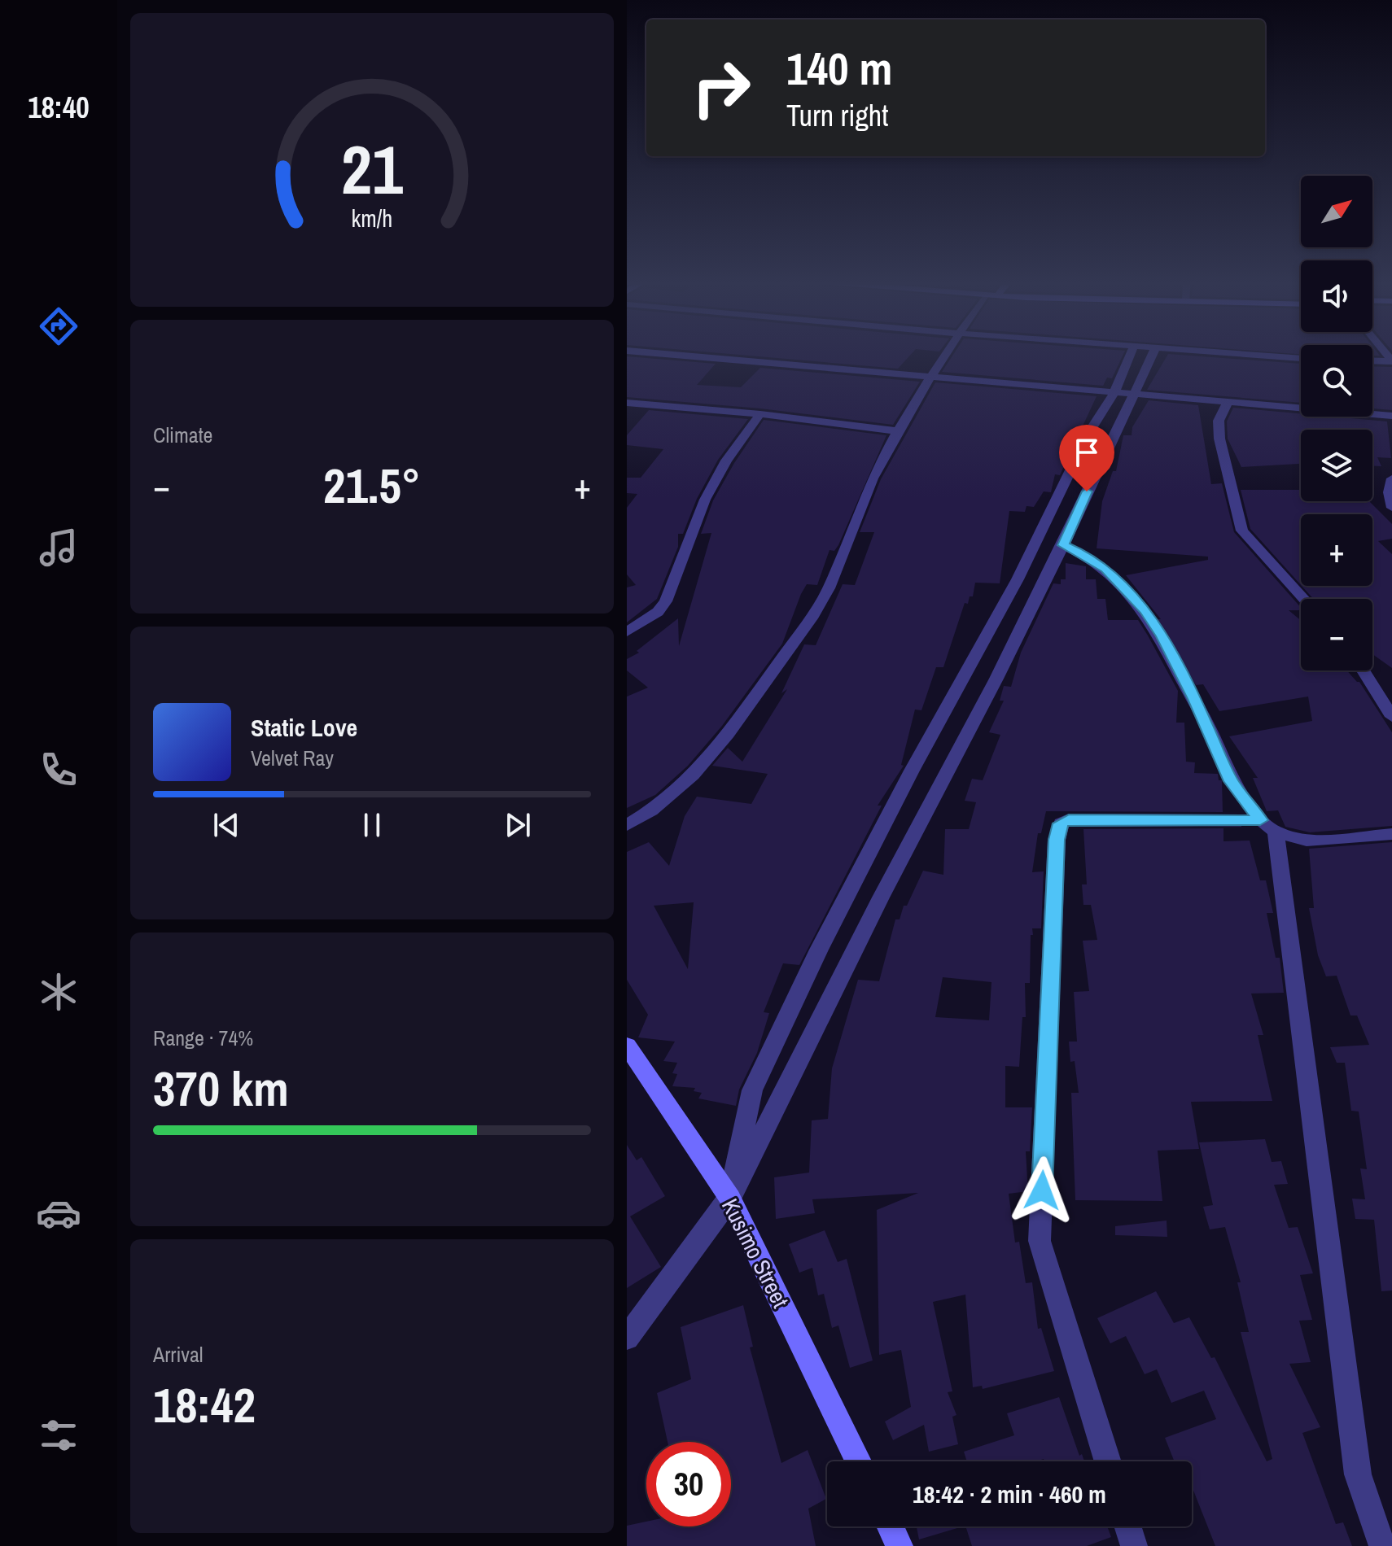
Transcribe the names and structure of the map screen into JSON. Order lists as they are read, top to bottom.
{
  "streets": {
    "main road": ["Kusimo Street"]
  },
  "north": "top right",
  "page": {
    "tabs": "18:40",
    "turn": ["140 m", "Turn right"],
    "map_buttons": ["+", "−"],
    "tile": [
      "Climate",
      ["Range · 74%", "370 km"],
      ["Arrival", "18:42"]
    ],
    "heat": ["−", "21.5°", "+"],
    "song": ["Static Love", "Velvet Ray"],
    "limit": "30",
    "trip": "18:42 · 2 min · 460 m",
    "gauge": ["21", "km/h"]
  }
}
